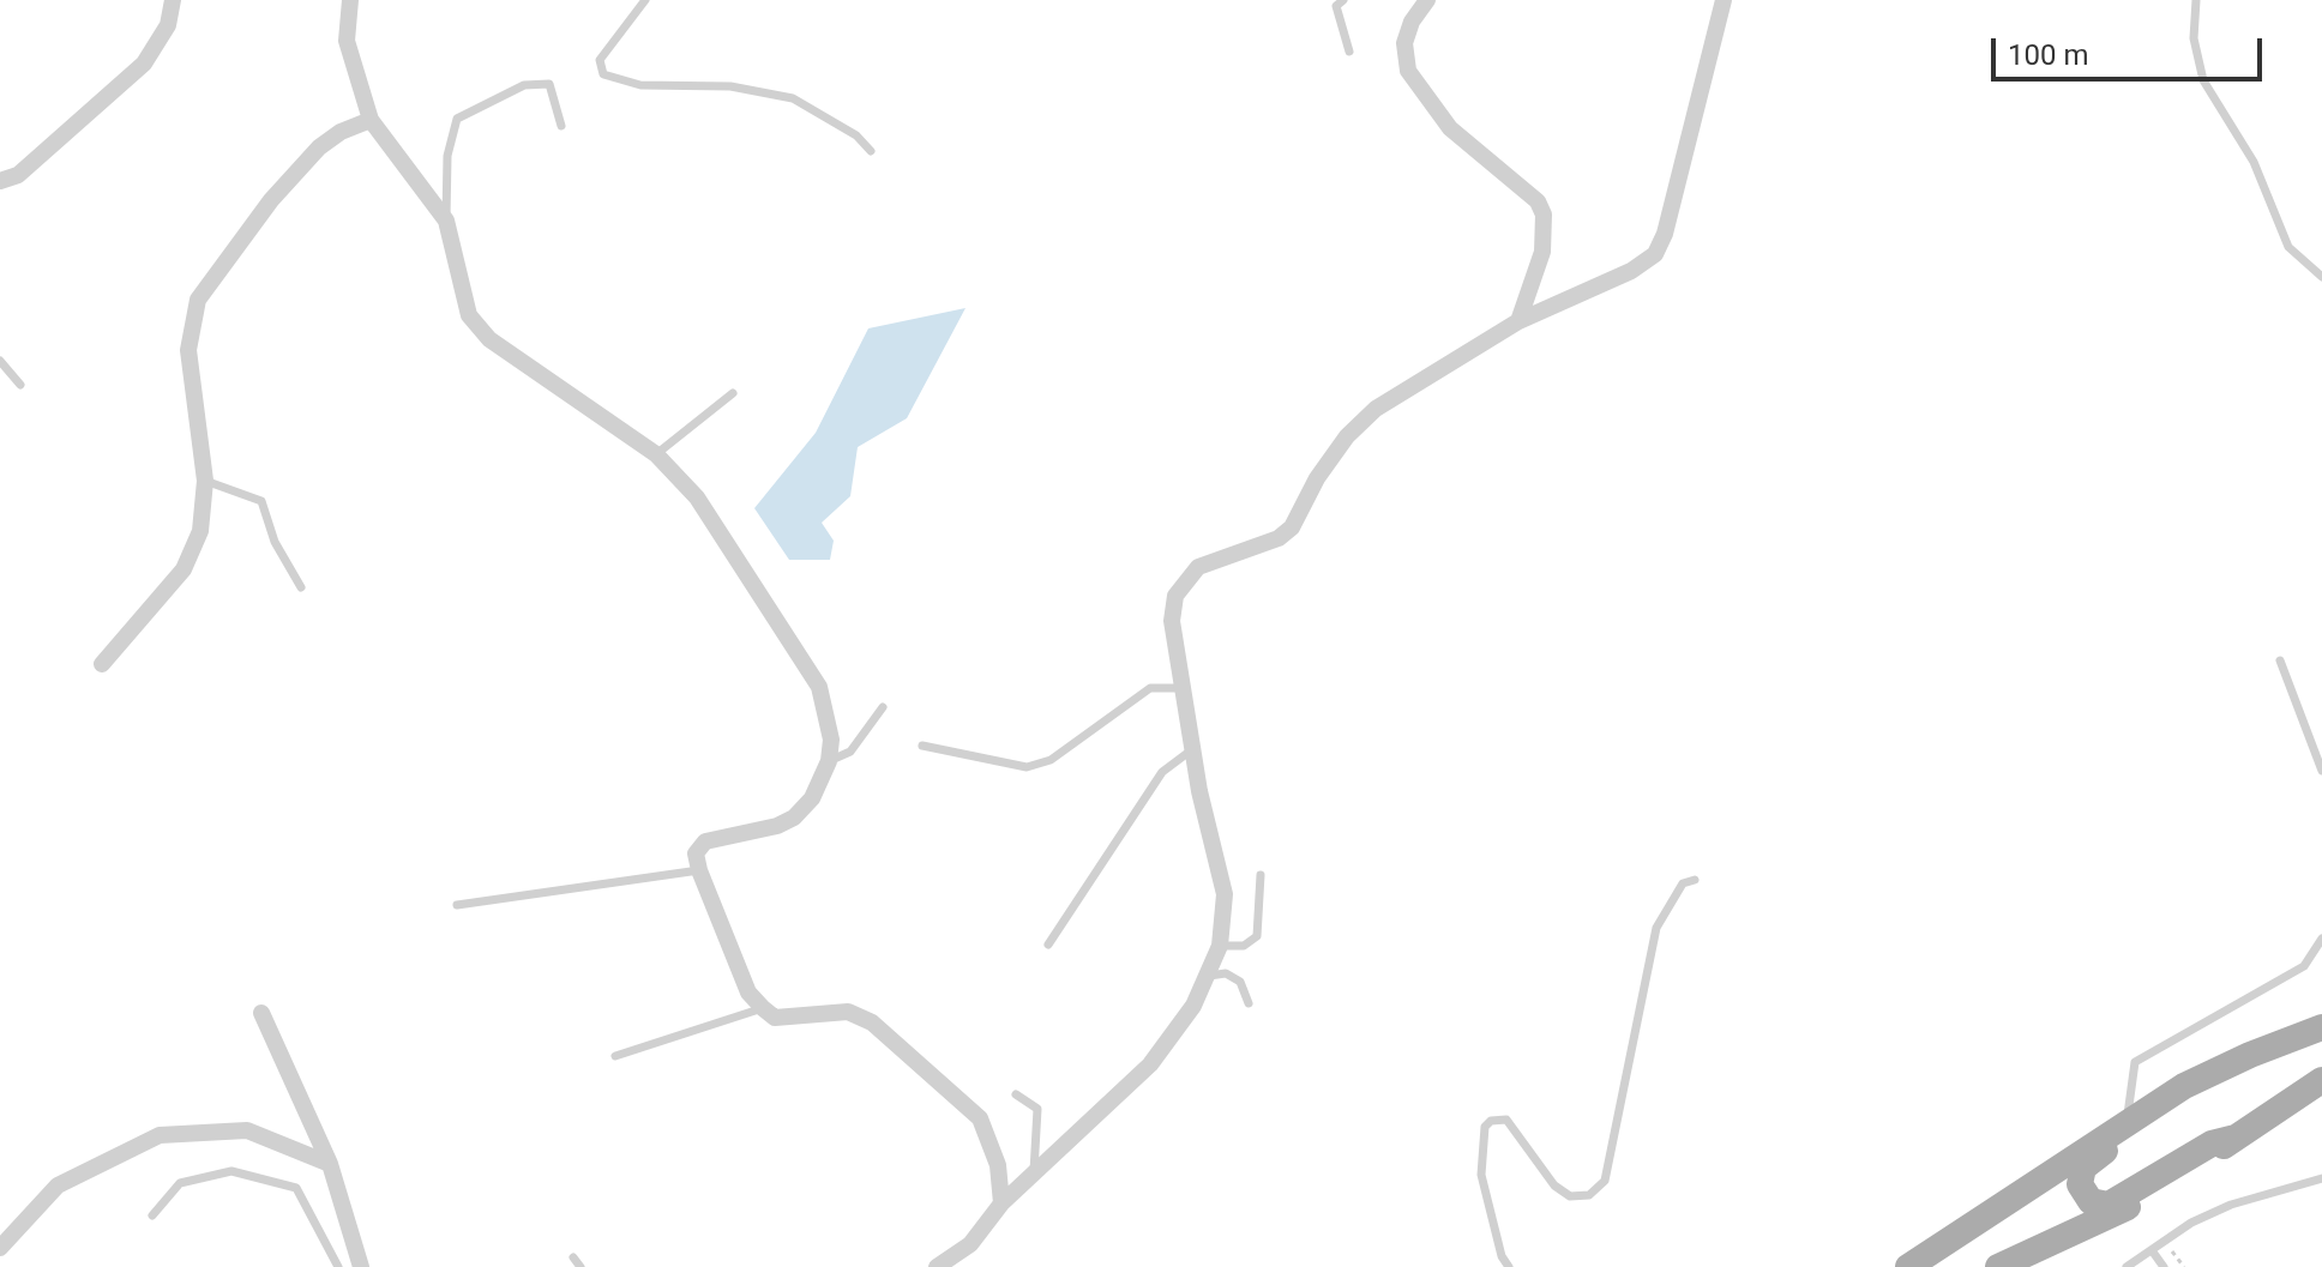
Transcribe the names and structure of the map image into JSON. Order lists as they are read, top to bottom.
{
  "scale_bar": "100 m"
}
